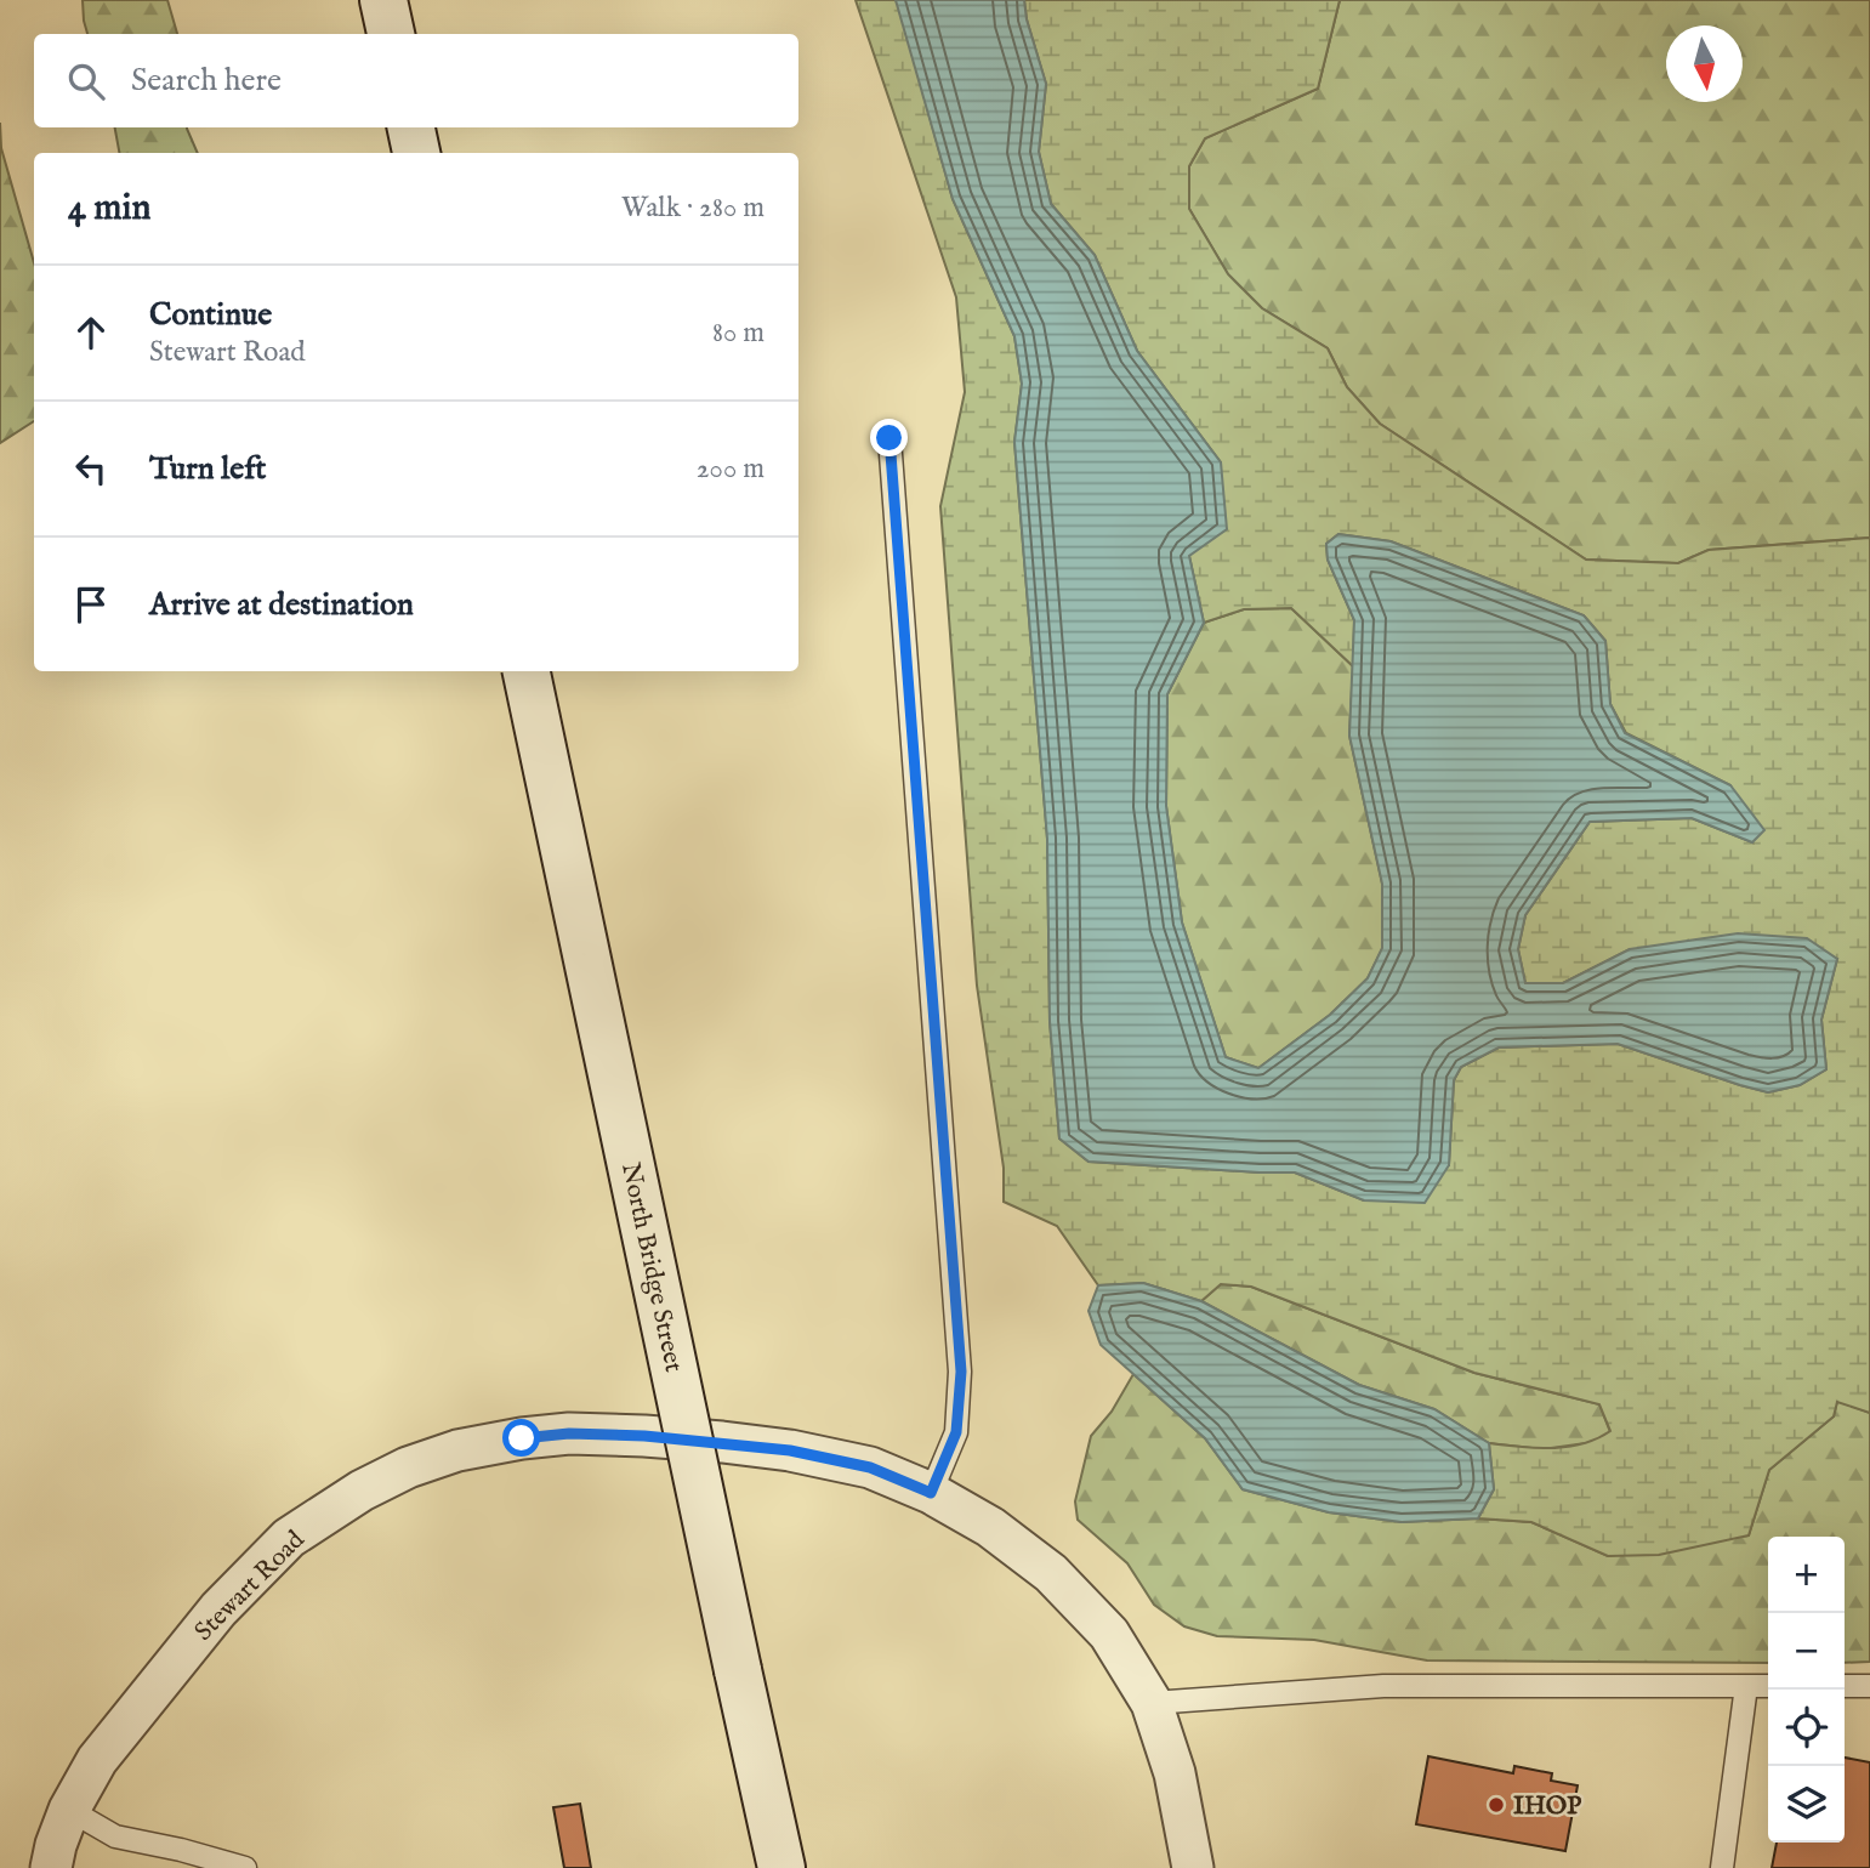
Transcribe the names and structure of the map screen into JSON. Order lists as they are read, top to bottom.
{
  "streets": {
    "main road": ["North Bridge Street"],
    "street": ["Stewart Road"]
  },
  "places": ["IHOP"],
  "north": "bottom",
  "page": {
    "search": "Search here",
    "heading": ["4 min", "Walk · 280 m"],
    "list": [
      ["Continue", "Stewart Road", "80 m"],
      ["Turn left", "200 m"],
      "Arrive at destination"
    ],
    "map_buttons": ["+", "−"]
  }
}
